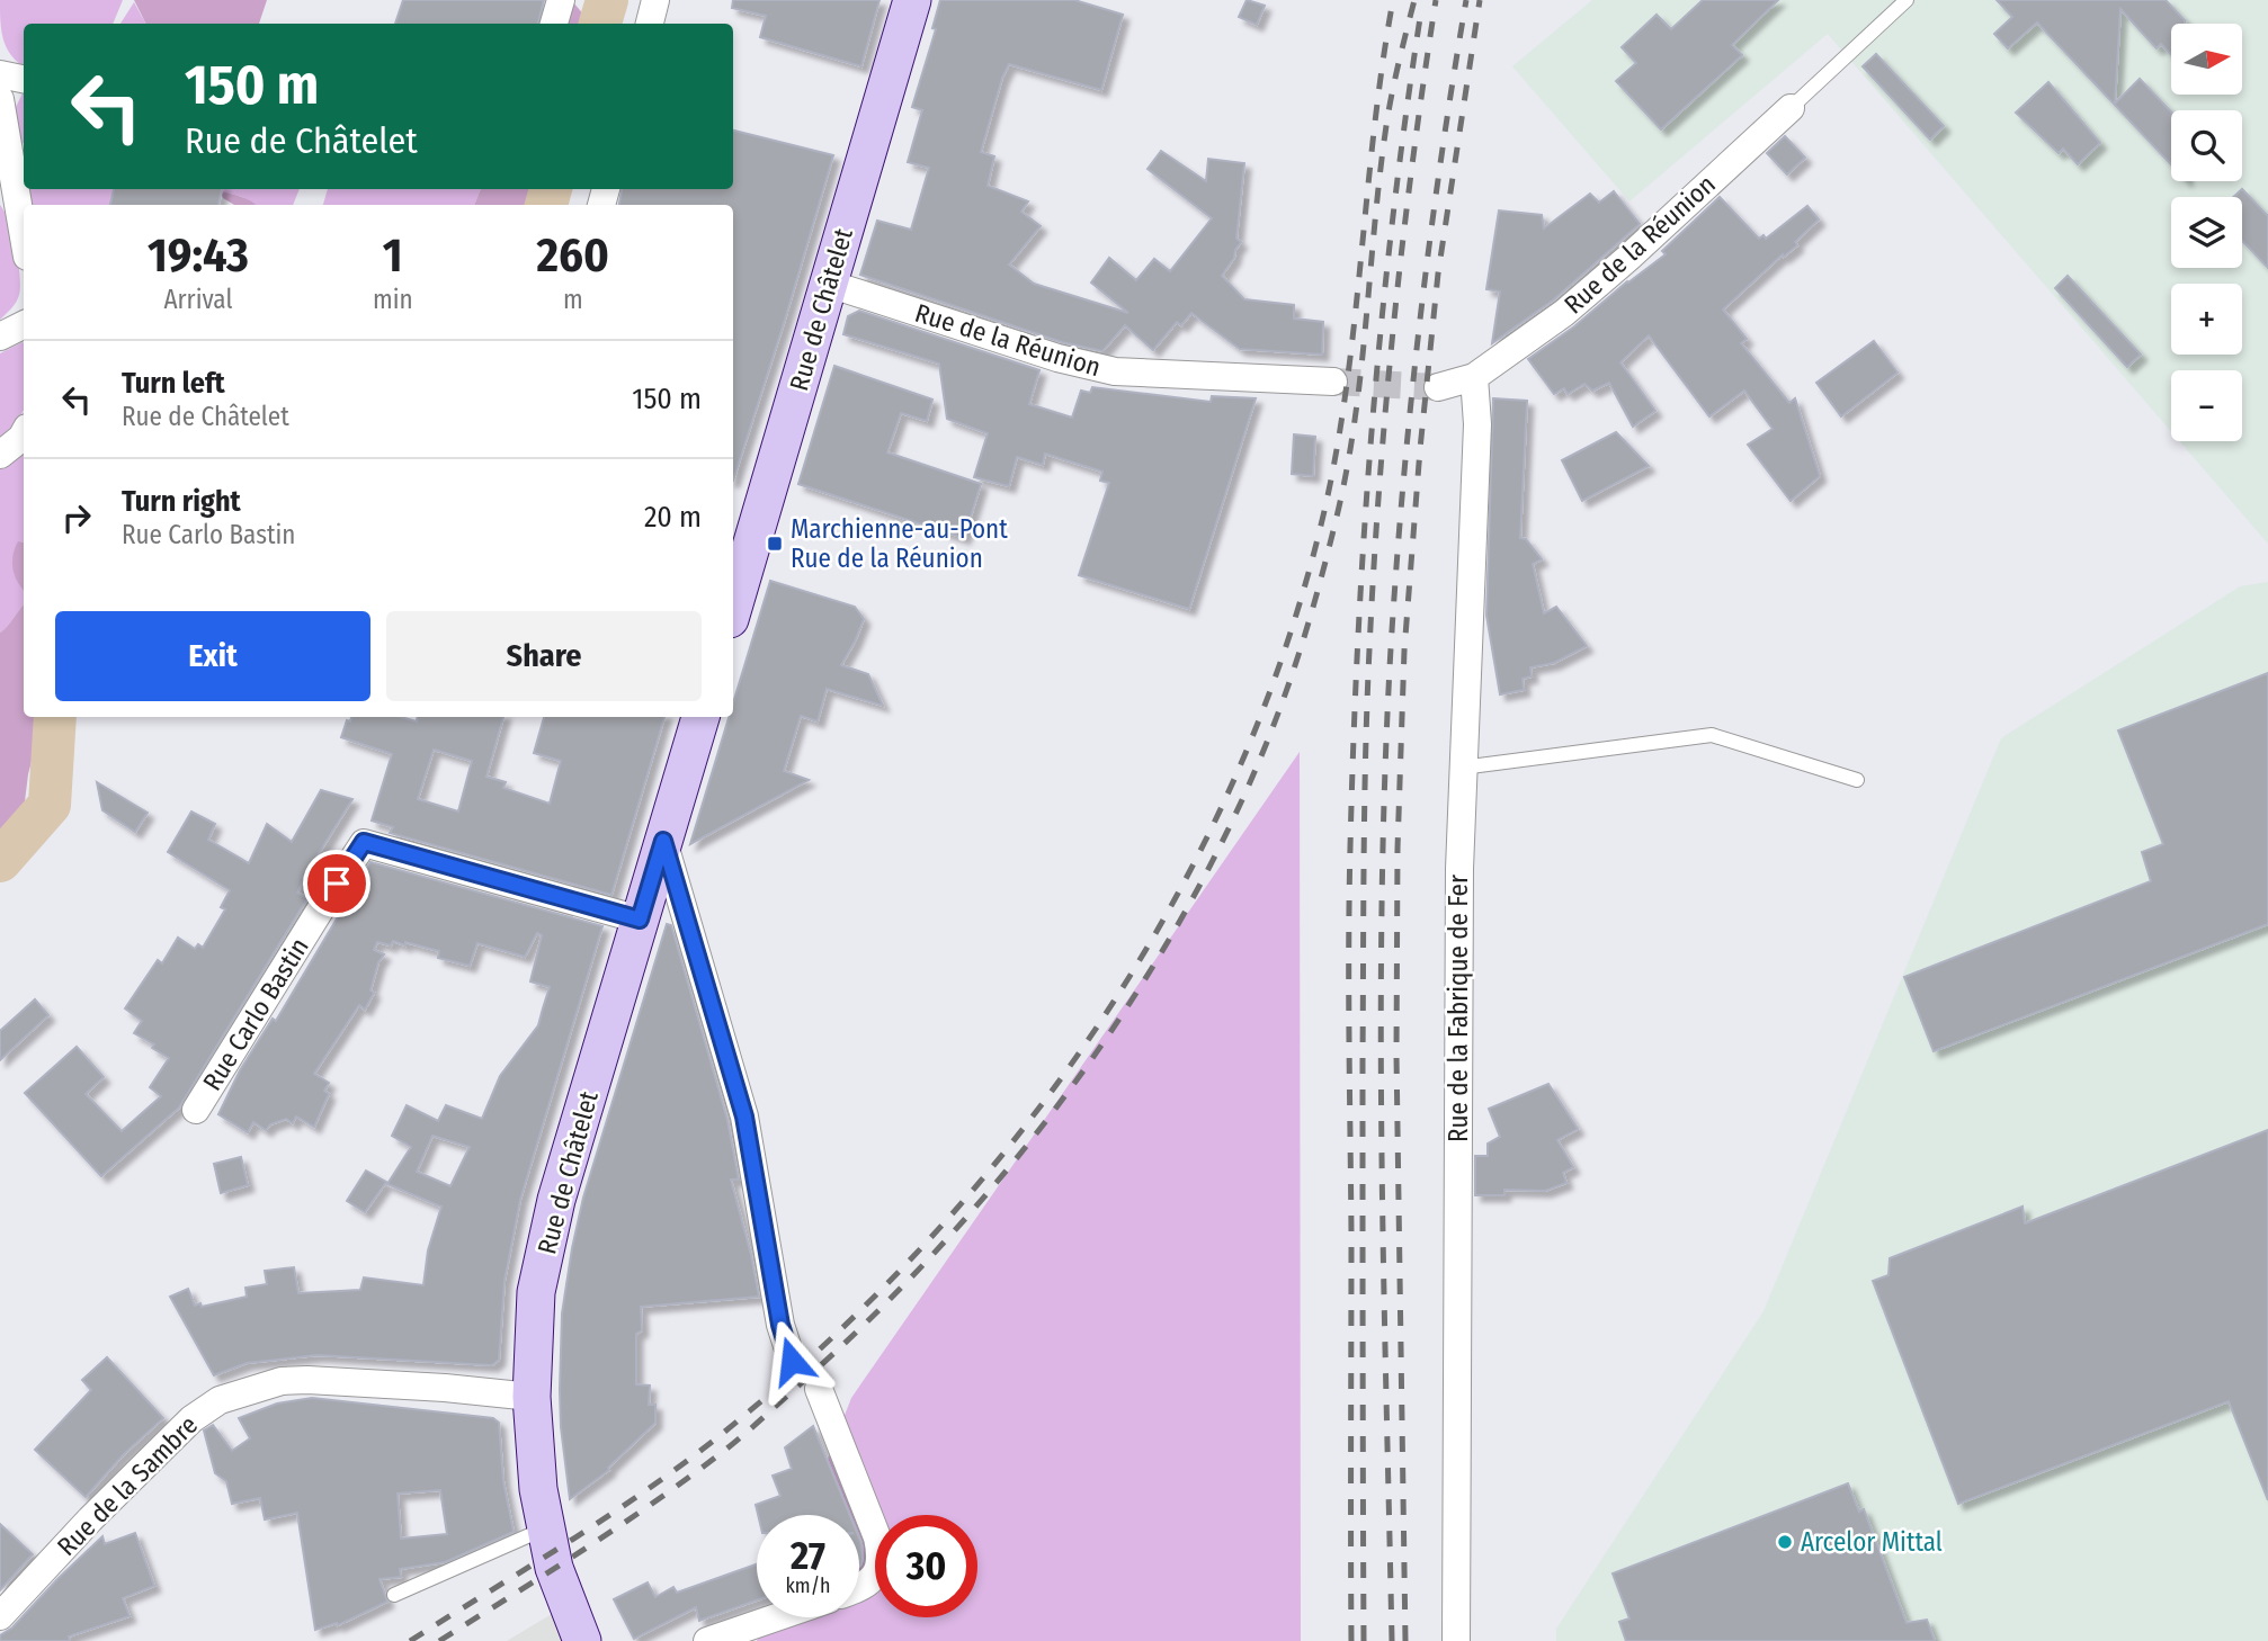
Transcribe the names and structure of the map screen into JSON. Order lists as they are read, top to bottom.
{
  "streets": {
    "main road": ["Rue de Châtelet"],
    "street": [
      "Rue de la Réunion",
      "Rue de la Fabrique de Fer",
      "Rue Carlo Bastin",
      "Rue de la Sambre"
    ]
  },
  "crossings": [
    ["Rue de la Réunion", "Rue de Châtelet"],
    ["Rue de la Réunion", "Rue de la Fabrique de Fer"],
    ["Rue de Châtelet", "Rue Carlo Bastin"],
    ["Rue de Châtelet", "Rue de la Sambre"]
  ],
  "places": {
    "transit": ["Marchienne-au-Pont Rue de la Réunion"],
    "other": ["Arcelor Mittal"]
  },
  "north": "right",
  "page": {
    "map_buttons": ["+", "−"],
    "turn": ["150 m", "Rue de Châtelet"],
    "eta": [
      "19:43",
      "Arrival",
      "1",
      "min",
      "260",
      "m"
    ],
    "list": [
      {
        "name": "Turn left",
        "note": "Rue de Châtelet",
        "value": "150 m"
      },
      {
        "name": "Turn right",
        "note": "Rue Carlo Bastin",
        "value": "20 m"
      }
    ],
    "buttons": ["Exit", "Share"],
    "speed": "27 km/h",
    "limit": "30"
  }
}
